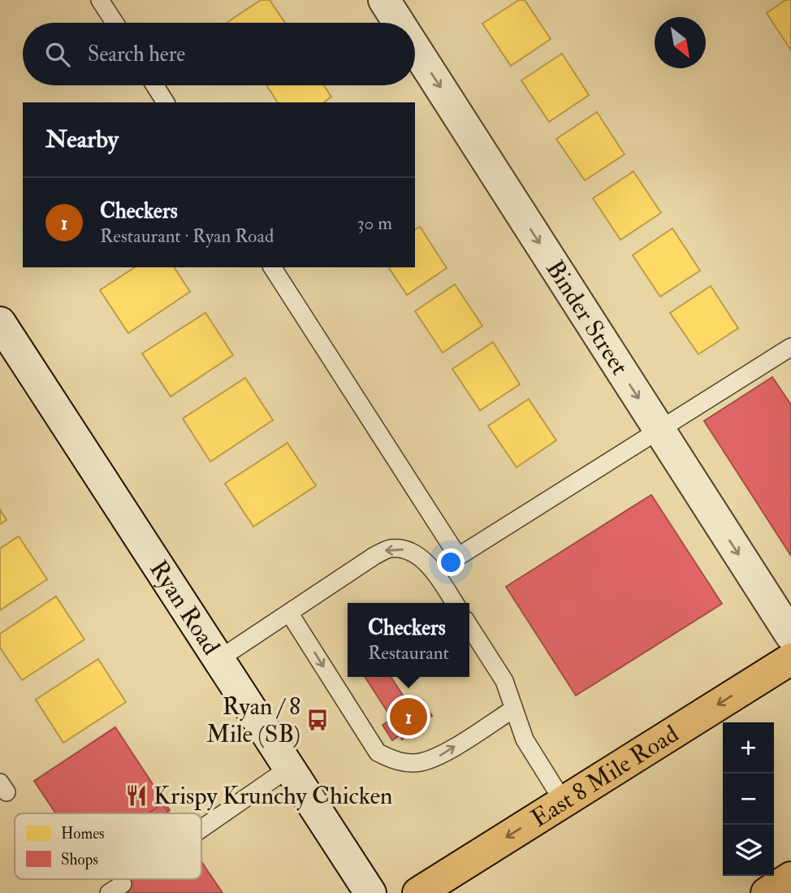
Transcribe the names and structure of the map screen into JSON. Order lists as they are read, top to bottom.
{
  "streets": {
    "highway": ["East 8 Mile Road"],
    "street": ["Binder Street", "Ryan Road"]
  },
  "one_way": ["Binder Street", "East 8 Mile Road"],
  "places": {
    "bus stop": ["Ryan / 8 Mile (SB)"],
    "restaurant": ["Krispy Krunchy Chicken"]
  },
  "legend": ["Homes", "Shops"],
  "north": "bottom right",
  "page": {
    "search": "Search here",
    "heading": "Nearby",
    "list": [
      {
        "mark": "1",
        "name": "Checkers",
        "note": "Restaurant · Ryan Road",
        "value": "30 m"
      }
    ],
    "popup": ["Checkers", "Restaurant"],
    "pins": "1",
    "map_buttons": ["+", "−"]
  }
}
